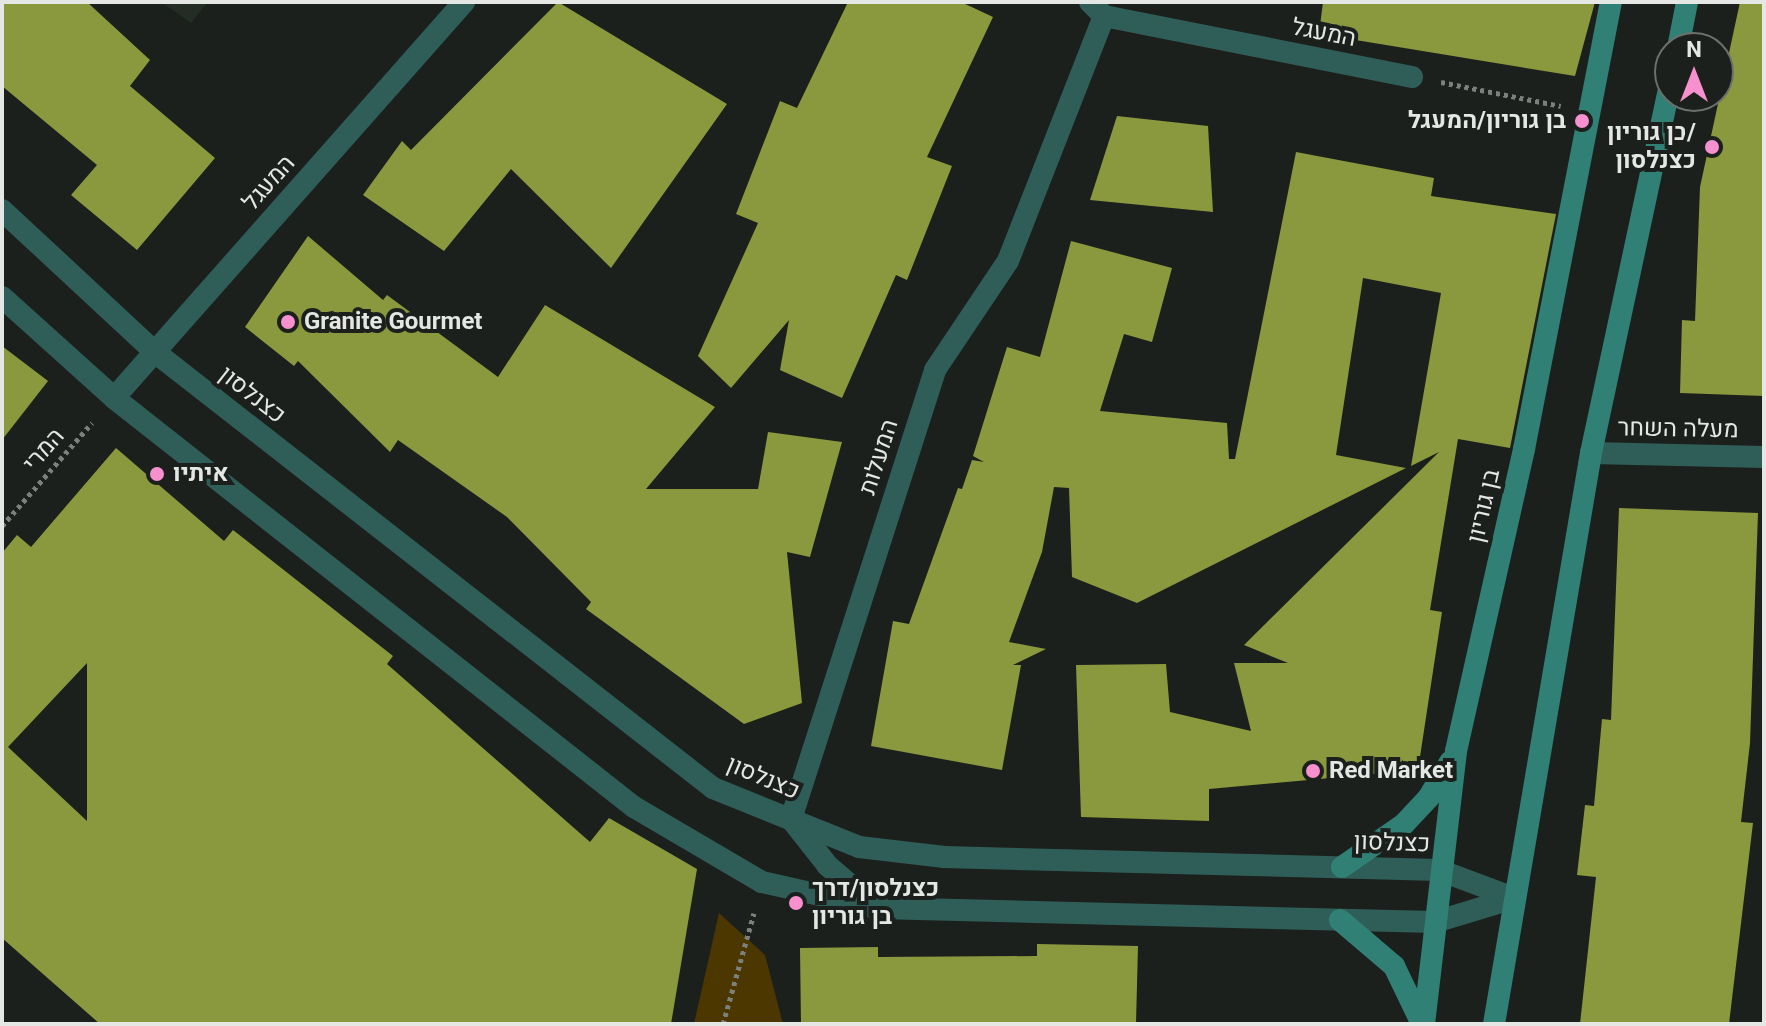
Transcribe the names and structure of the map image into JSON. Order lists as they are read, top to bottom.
{
  "streets": {
    "main road": ["בן גוריון"],
    "street": [
      "המעגל",
      "כצנלסון",
      "מעלה השחר",
      "המעלות"
    ],
    "path": ["המרי"]
  },
  "crossings": [
    ["המעגל", "כצנלסון"],
    ["המעגל", "המרי"],
    ["המעגל", "המעלות"],
    ["כצנלסון", "המעלות"],
    ["כצנלסון", "בן גוריון"]
  ],
  "places": [
    "בן גוריון/המעגל",
    "בן גוריון/ כצנלסון",
    "Granite Gourmet",
    "איתיו",
    "Red Market",
    "כצנלסון/דרך בן גוריון"
  ],
  "north": "top"
}
